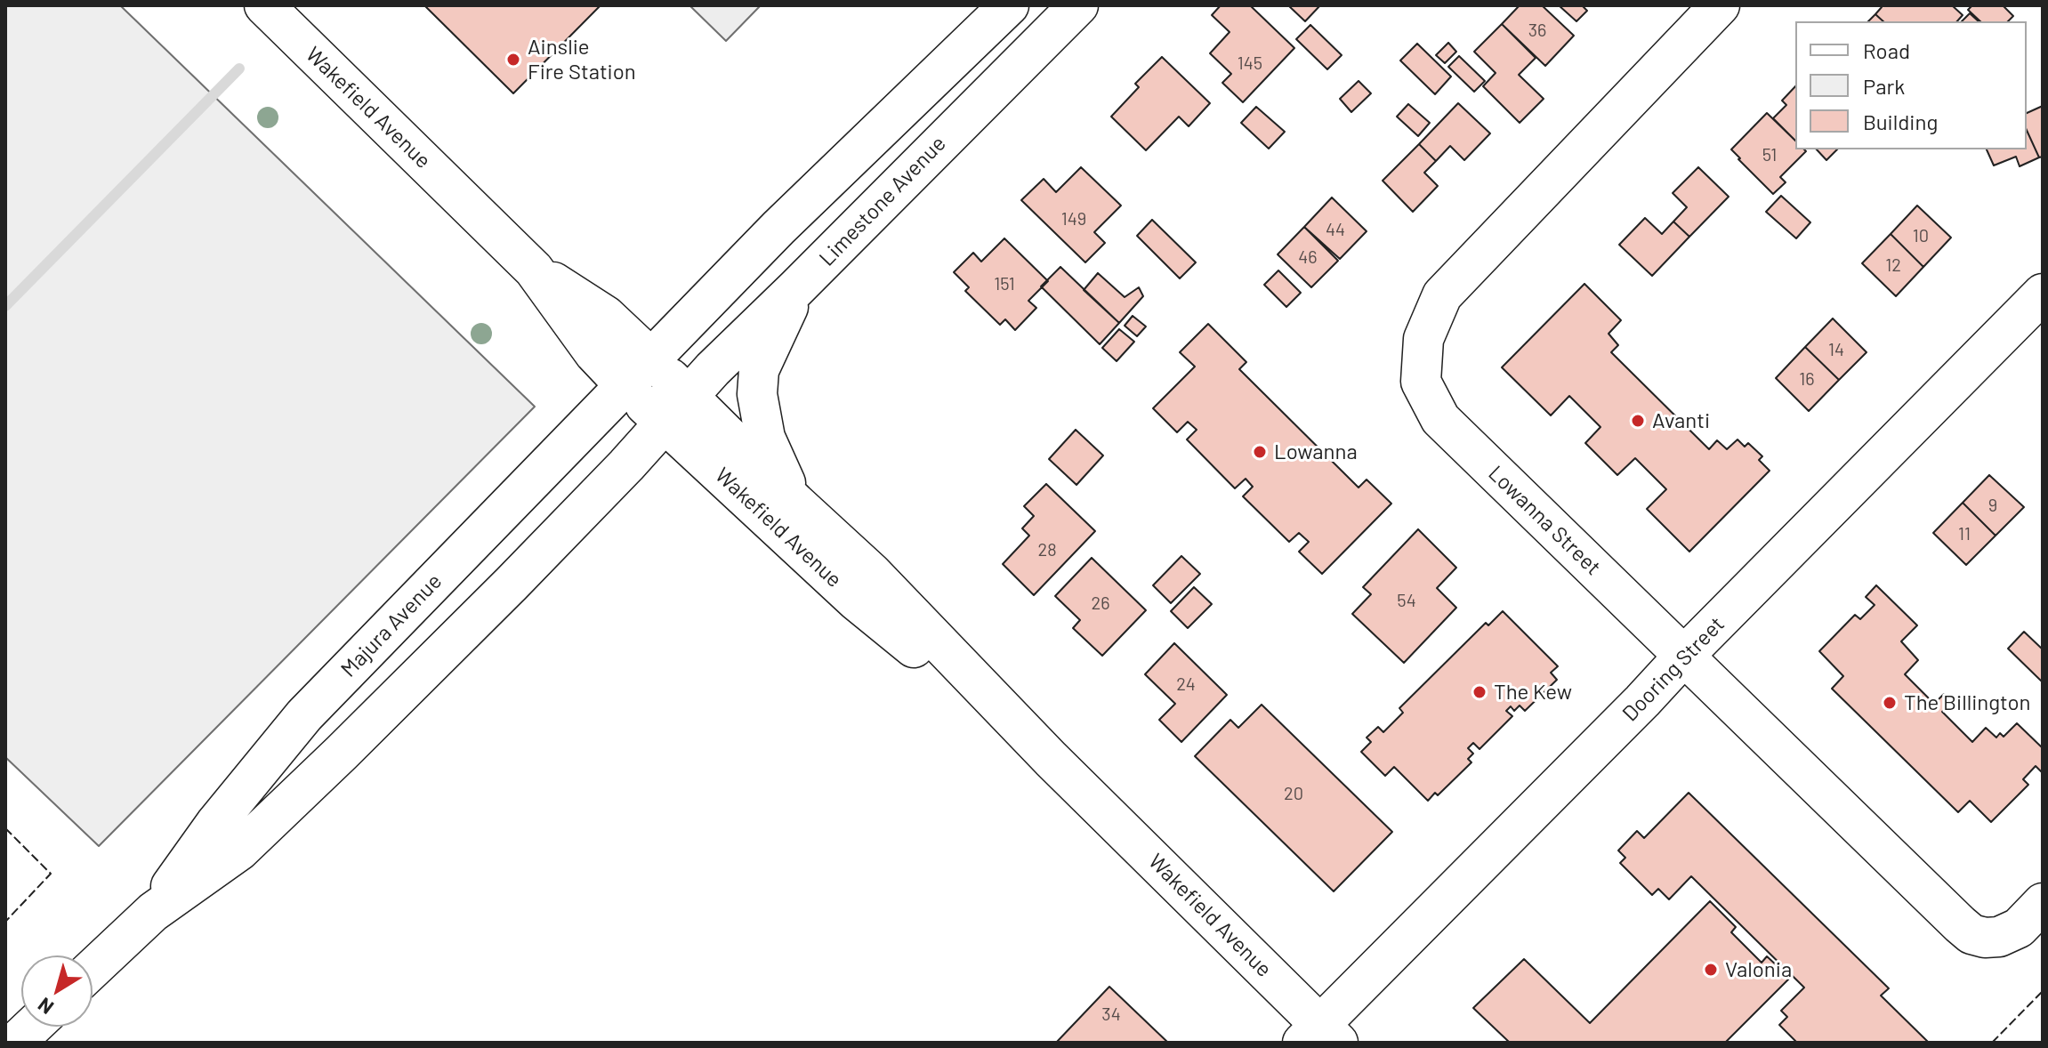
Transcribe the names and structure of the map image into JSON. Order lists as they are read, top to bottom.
{
  "streets": {
    "main road": [
      "Wakefield Avenue",
      "Limestone Avenue",
      "Lowanna Street",
      "Majura Avenue",
      "Dooring Street"
    ]
  },
  "crossings": [
    ["Wakefield Avenue", "Limestone Avenue"],
    ["Wakefield Avenue", "Majura Avenue"],
    ["Wakefield Avenue", "Dooring Street"],
    ["Limestone Avenue", "Majura Avenue"],
    ["Lowanna Street", "Dooring Street"]
  ],
  "places": [
    "Ainslie Fire Station",
    "Avanti",
    "Lowanna",
    "The Kew",
    "The Billington",
    "Valonia"
  ],
  "house_numbers": [
    "36",
    "145",
    "51",
    "149",
    "44",
    "10",
    "46",
    "12",
    "151",
    "14",
    "16",
    "9",
    "11",
    "28",
    "54",
    "26",
    "24",
    "20",
    "34"
  ],
  "legend": ["Road", "Park", "Building"],
  "north": "bottom left"
}
